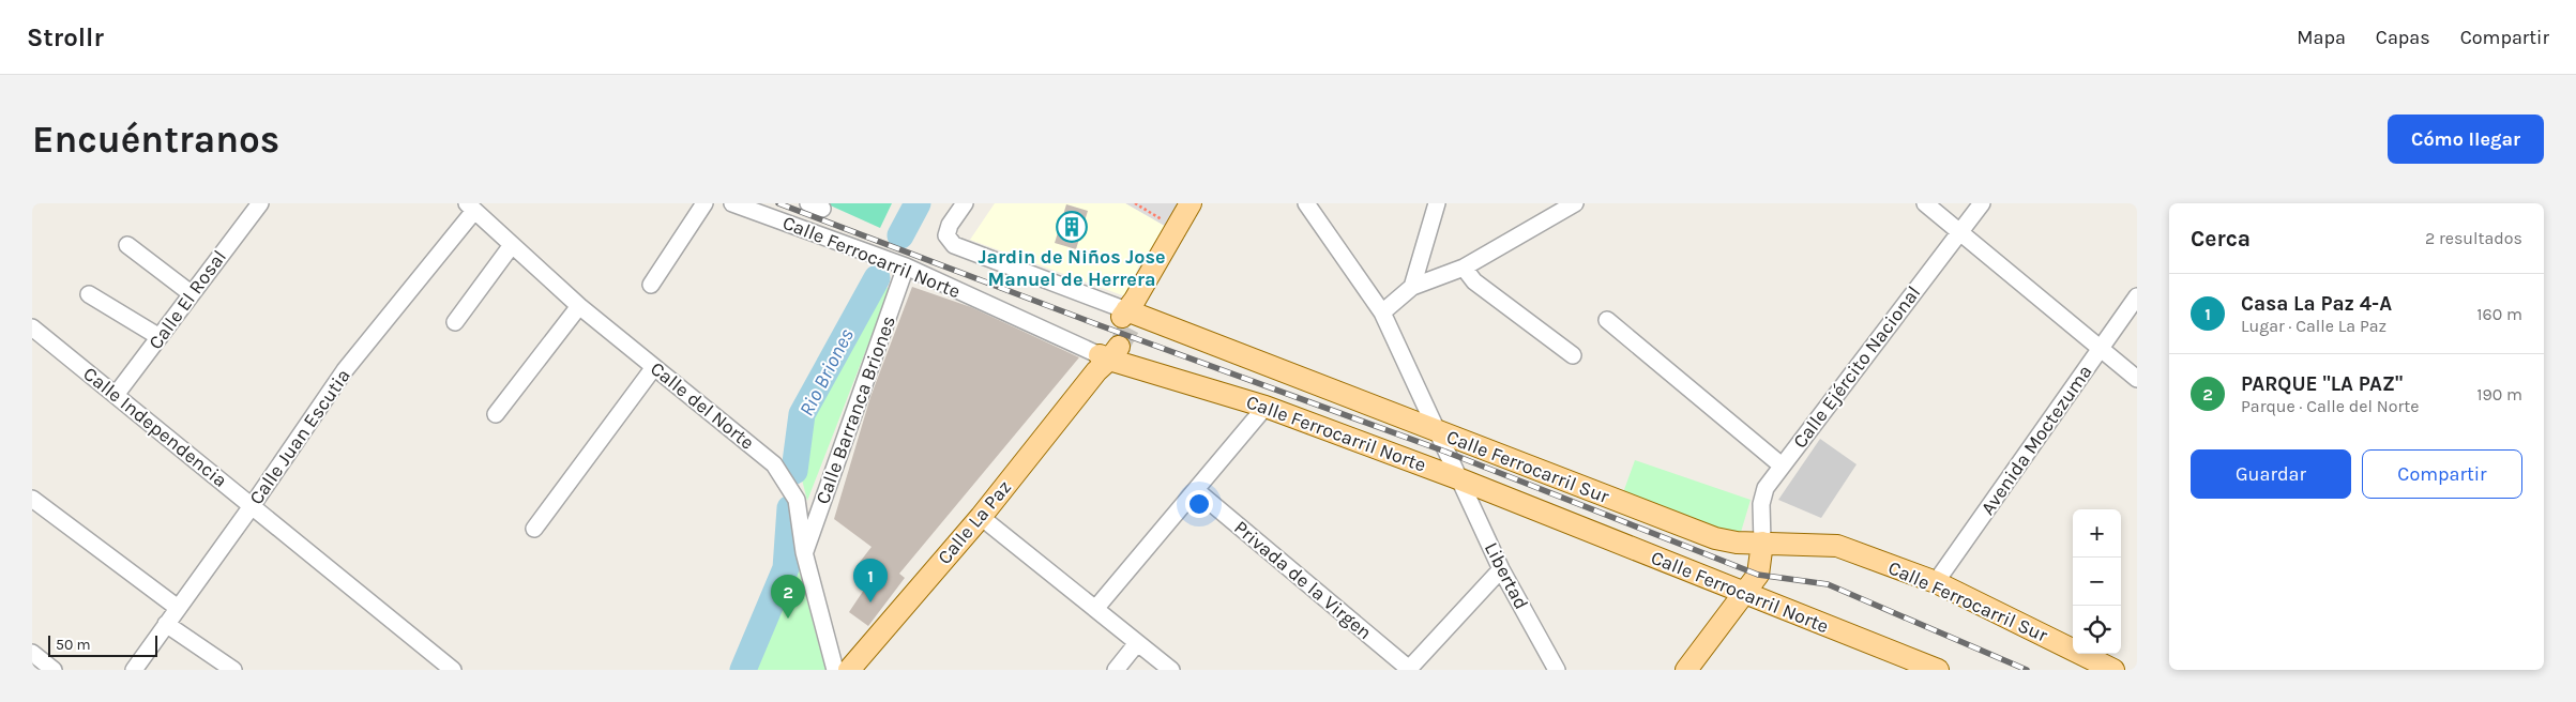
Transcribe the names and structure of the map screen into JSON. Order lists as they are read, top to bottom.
{
  "streets": {
    "main road": ["Calle Ferrocarril Norte", "Calle Ferrocarril Sur", "Calle La Paz"],
    "street": [
      "Calle El Rosal",
      "Calle Ejército Nacional",
      "Calle del Norte",
      "Calle Barranca Briones",
      "Calle Independencia",
      "Calle Juan Escutia",
      "Avenida Moctezuma",
      "Libertad",
      "Privada de la Virgen"
    ]
  },
  "crossings": [
    ["Calle Ferrocarril Norte", "Calle Barranca Briones"],
    ["Calle Ferrocarril Norte", "Calle La Paz"],
    ["Calle Ferrocarril Norte", "Libertad"],
    ["Calle El Rosal", "Calle Independencia"],
    ["Calle Ejército Nacional", "Calle Ferrocarril Sur"],
    ["Calle del Norte", "Calle Barranca Briones"],
    ["Calle del Norte", "Calle Juan Escutia"],
    ["Calle Independencia", "Calle Juan Escutia"],
    ["Avenida Moctezuma", "Calle Ferrocarril Sur"],
    ["Calle Ferrocarril Sur", "Libertad"]
  ],
  "water": ["Rio Briones"],
  "places": {
    "building": ["Jardin de Niños Jose Manuel de Herrera"]
  },
  "scale_bar": "50 m",
  "page": {
    "header": "Strollr",
    "nav": ["Mapa", "Capas", "Compartir"],
    "buttons": [
      "Cómo llegar",
      ["Guardar", "Compartir"]
    ],
    "title": "Encuéntranos",
    "heading": ["Cerca", "2 resultados"],
    "list": [
      {
        "mark": "1",
        "name": "Casa La Paz 4-A",
        "note": "Lugar · Calle La Paz",
        "value": "160 m"
      },
      {
        "mark": "2",
        "name": "PARQUE \"LA PAZ\"",
        "note": "Parque · Calle del Norte",
        "value": "190 m"
      }
    ],
    "map_buttons": ["+", "−"],
    "pins": ["1", "2"],
    "scale": "50 m"
  }
}
